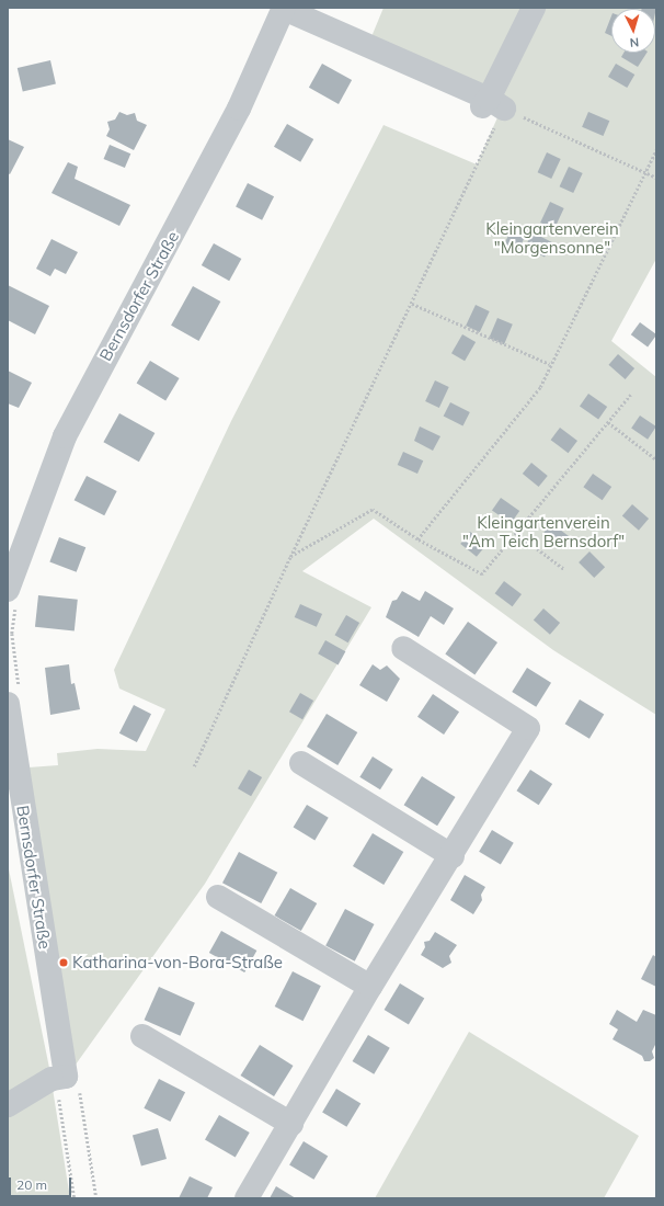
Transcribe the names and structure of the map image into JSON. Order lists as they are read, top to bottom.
{
  "streets": {
    "street": ["Bernsdorfer Straße"]
  },
  "parks": ["Kleingartenverein \"Morgensonne\"", "Kleingartenverein \"Am Teich Bernsdorf\""],
  "places": ["Katharina-von-Bora-Straße"],
  "scale_bar": "20 m",
  "north": "bottom"
}
